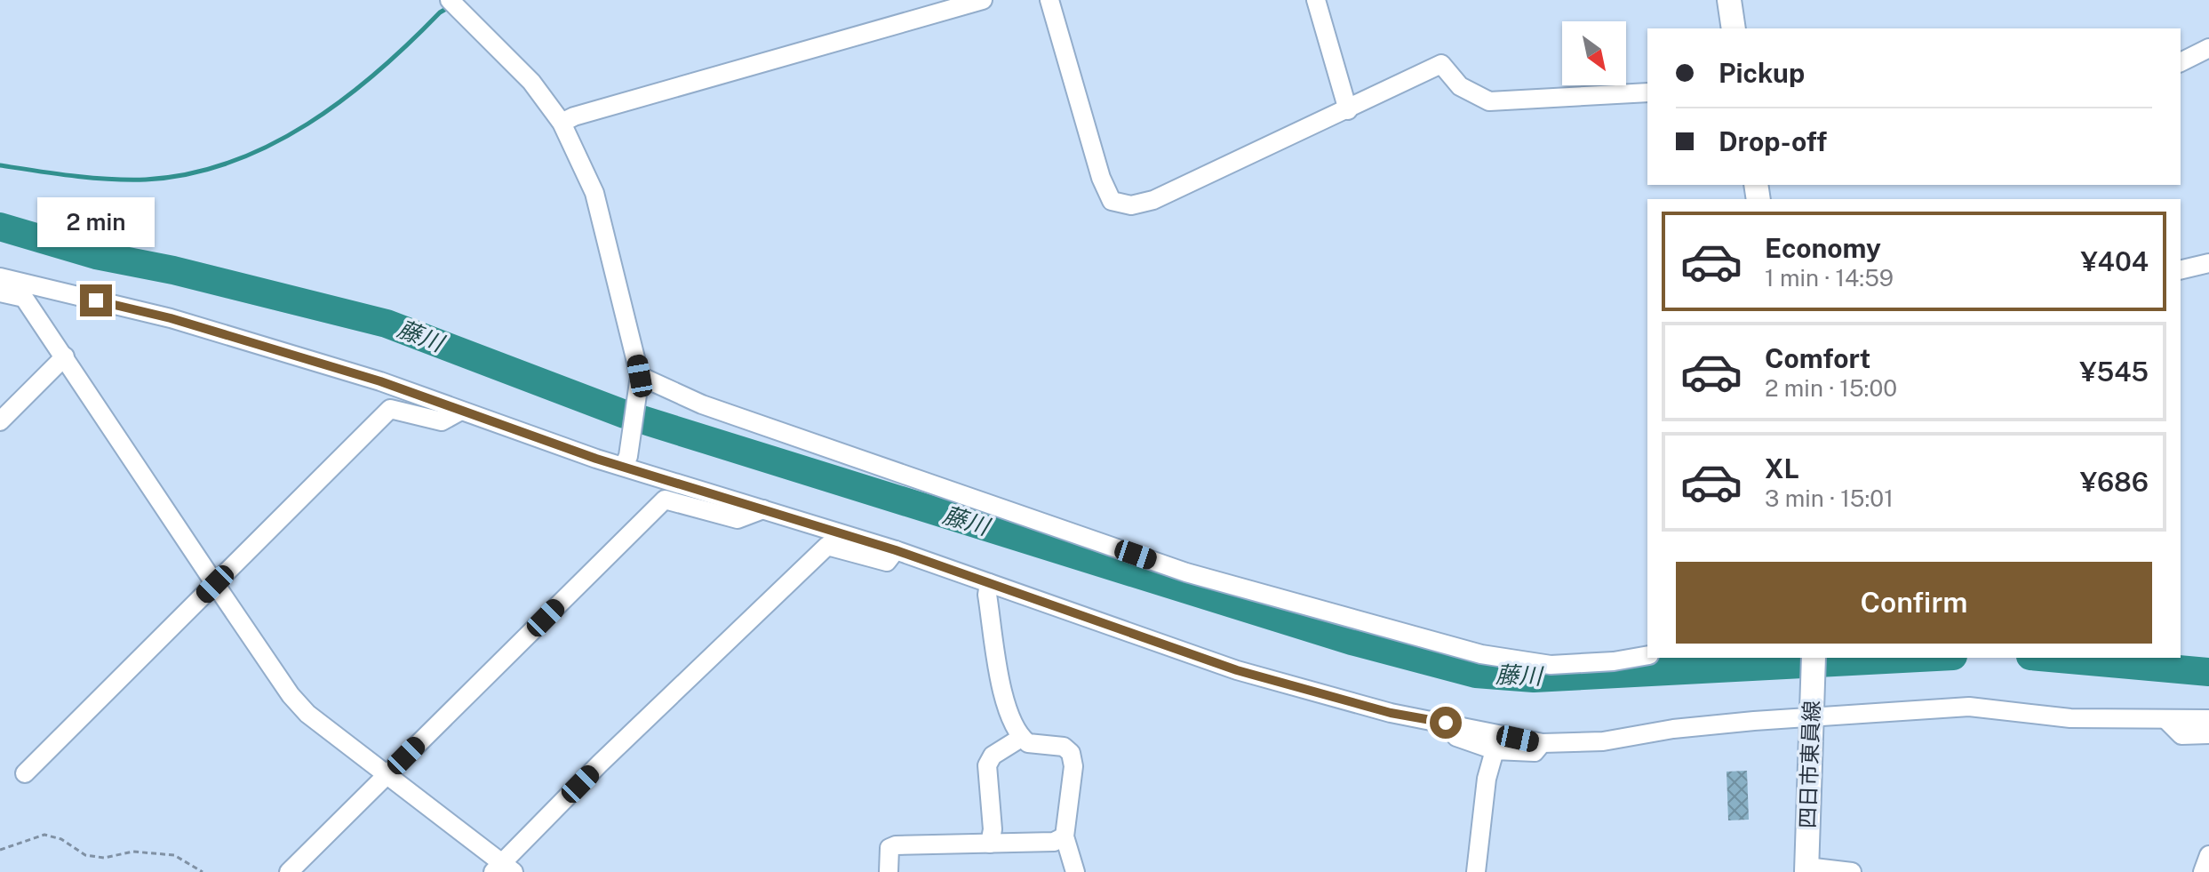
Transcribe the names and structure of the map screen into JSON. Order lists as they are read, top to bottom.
{
  "streets": {
    "main road": ["四日市東員線"]
  },
  "water": ["藤川"],
  "north": "bottom right",
  "page": {
    "banner": ["Pickup", "Drop-off"],
    "bubble": "2 min",
    "list": [
      {
        "name": "Economy",
        "note": "1 min · 14:59",
        "value": "¥404"
      },
      {
        "name": "Comfort",
        "note": "2 min · 15:00",
        "value": "¥545"
      },
      {
        "name": "XL",
        "note": "3 min · 15:01",
        "value": "¥686"
      }
    ],
    "buttons": "Confirm"
  }
}
